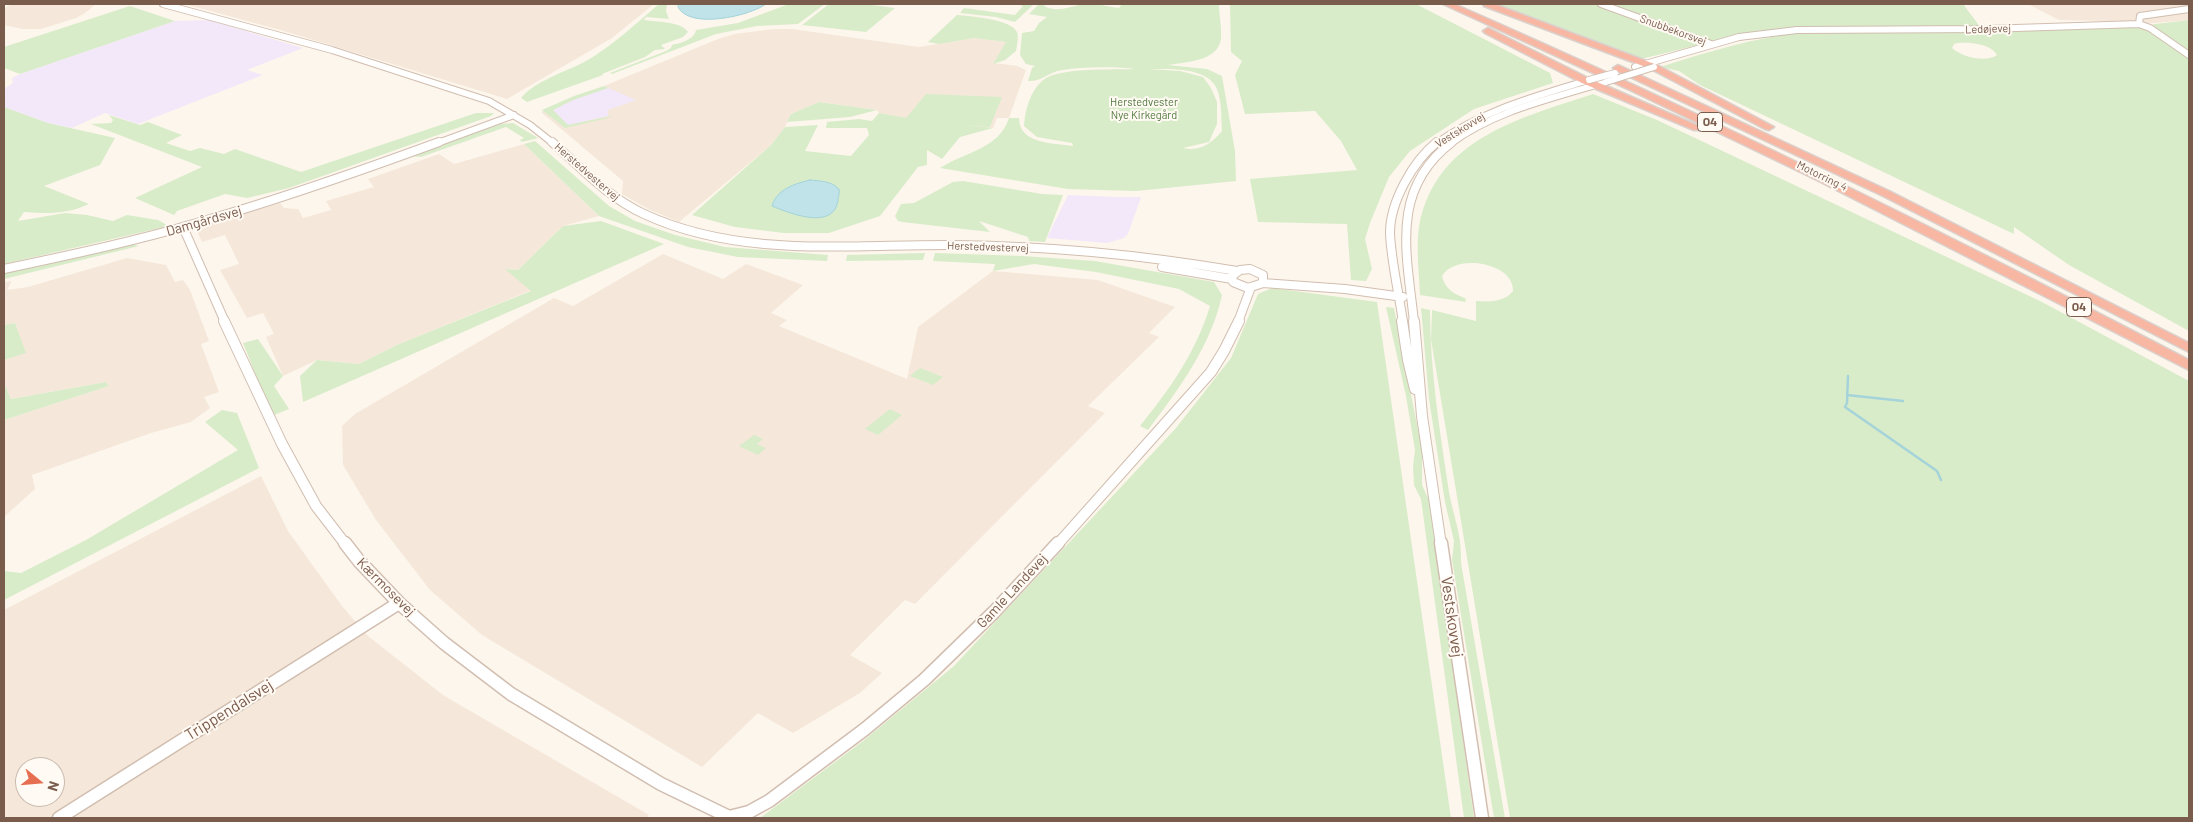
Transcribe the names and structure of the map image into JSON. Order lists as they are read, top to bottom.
{
  "streets": {
    "highway": ["O4", "Motorring 4"],
    "street": [
      "Ledøjevej",
      "Snubbekorsvej",
      "Vestskovvej",
      "Herstedvestervej",
      "Damgårdsvej",
      "Kærmosevej",
      "Gamle Landevej",
      "Trippendalsvej"
    ]
  },
  "crossings": [
    ["Ledøjevej", "Snubbekorsvej"],
    ["Ledøjevej", "O4"],
    ["Ledøjevej", "Vestskovvej"],
    ["O4", "Vestskovvej"],
    ["O4", "Motorring 4"],
    ["Herstedvestervej", "Damgårdsvej"],
    ["Damgårdsvej", "Kærmosevej"],
    ["Kærmosevej", "Gamle Landevej"],
    ["Kærmosevej", "Trippendalsvej"]
  ],
  "parks": ["Herstedvester Nye Kirkegård"],
  "north": "right"
}
